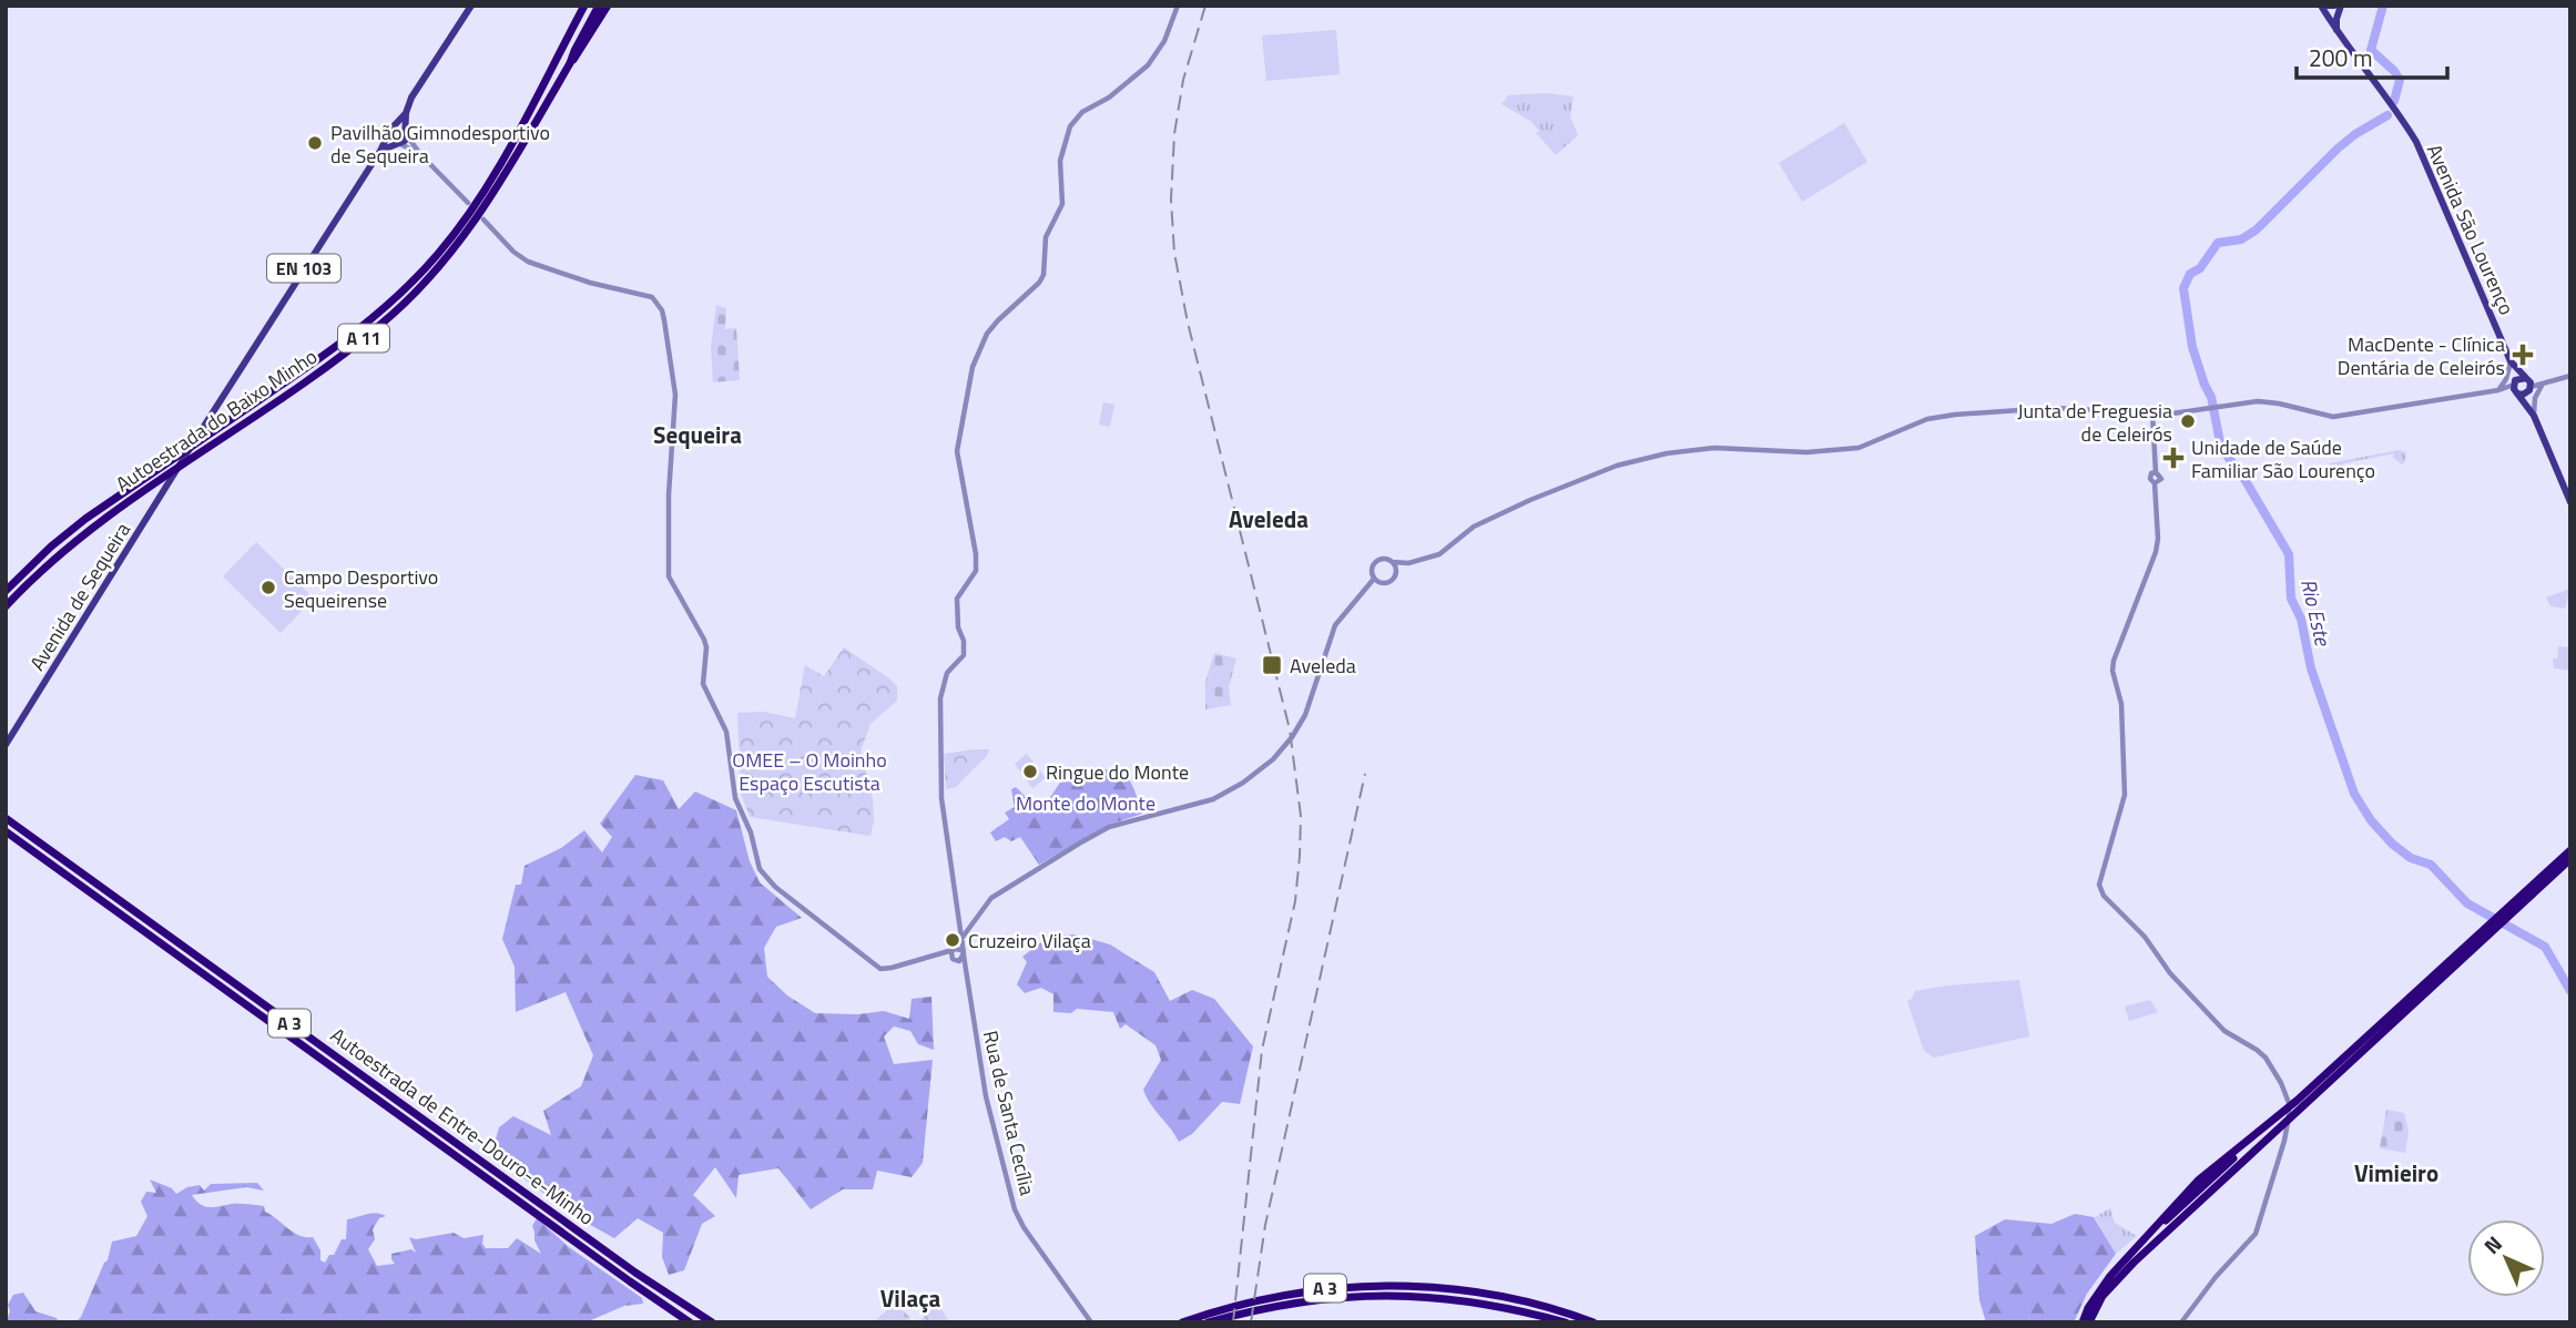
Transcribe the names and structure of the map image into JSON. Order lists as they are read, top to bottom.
{
  "streets": {
    "highway": [
      "A 11",
      "Autoestrada do Baixo Minho",
      "A 3",
      "Autoestrada de Entre-Douro-e-Minho"
    ],
    "main road": ["Avenida São Lourenço", "EN 103", "Avenida de Sequeira"],
    "street": ["Rua de Santa Cecília"]
  },
  "crossings": [
    ["EN 103", "Avenida de Sequeira"]
  ],
  "districts": [
    "Sequeira",
    "Aveleda",
    "Vimieiro",
    "Vilaça"
  ],
  "water": ["Rio Este"],
  "parks": ["OMEE – O Moinho Espaço Escutista", "Monte do Monte"],
  "places": {
    "other": [
      "Pavilhão Gimnodesportivo de Sequeira",
      "Junta de Freguesia de Celeirós",
      "Campo Desportivo Sequeirense",
      "Ringue do Monte",
      "Cruzeiro Vilaça"
    ],
    "health": ["MacDente - Clínica Dentária de Celeirós", "Unidade de Saúde Familiar São Lourenço"],
    "transit": ["Aveleda"]
  },
  "scale_bar": "200 m",
  "north": "top left"
}
